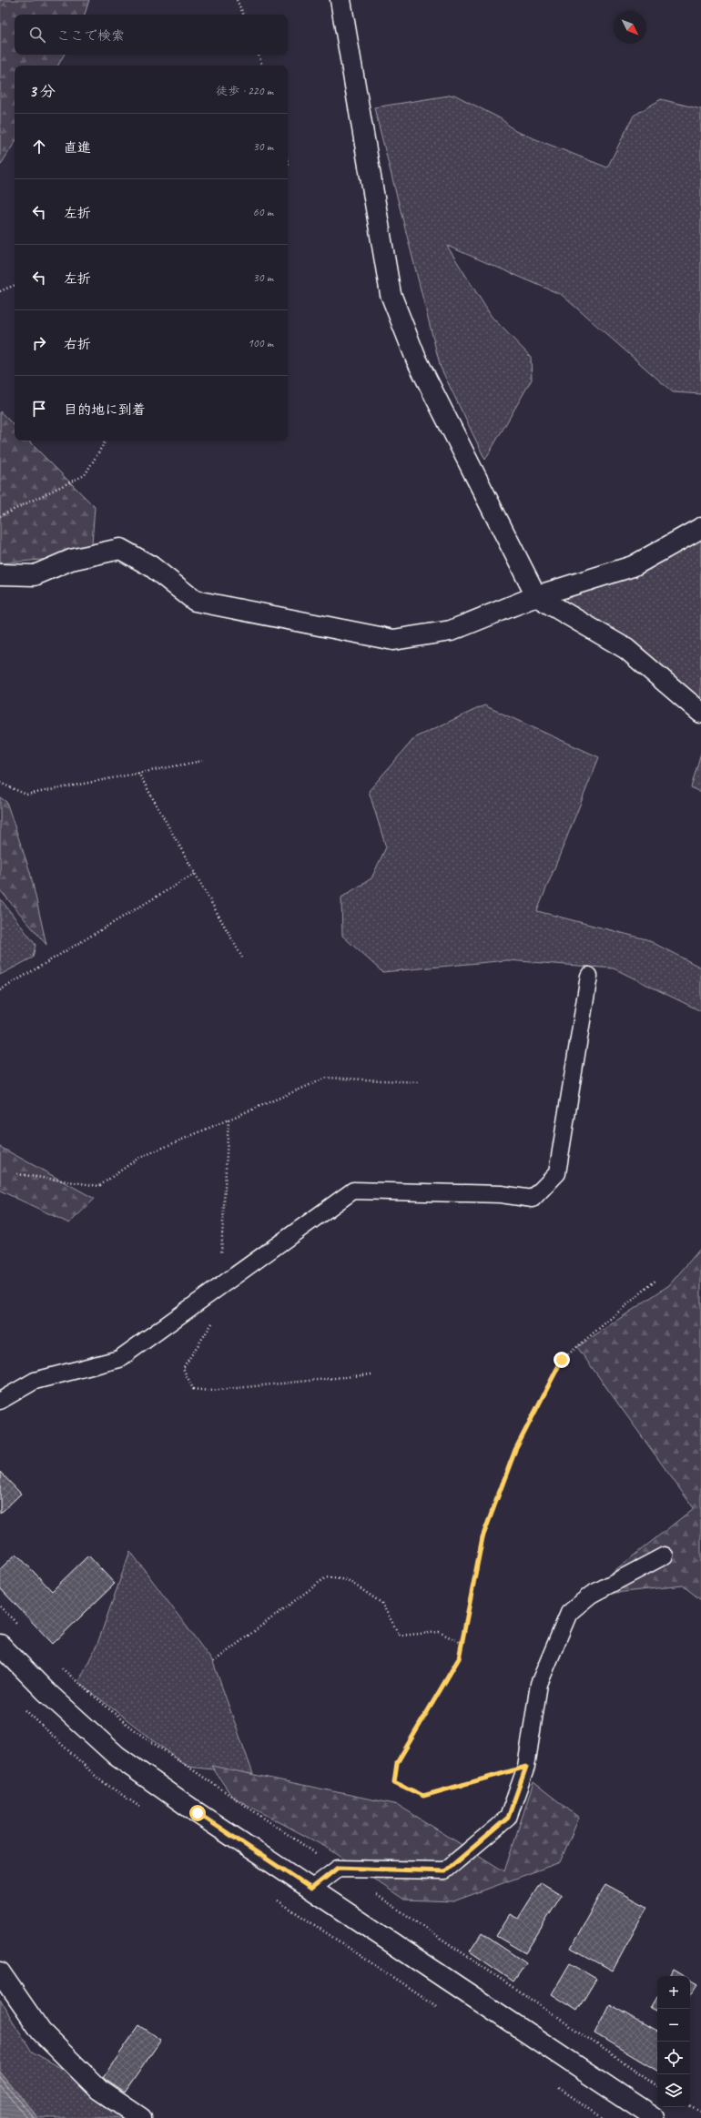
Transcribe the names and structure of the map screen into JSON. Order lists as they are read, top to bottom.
{
  "north": "bottom right",
  "page": {
    "search": "ここで検索",
    "heading": ["3 分", "徒歩 · 220 m"],
    "list": [
      ["直進", "30 m"],
      ["左折", "60 m"],
      ["左折", "30 m"],
      ["右折", "100 m"],
      "目的地に到着"
    ],
    "map_buttons": ["+", "−"]
  }
}
